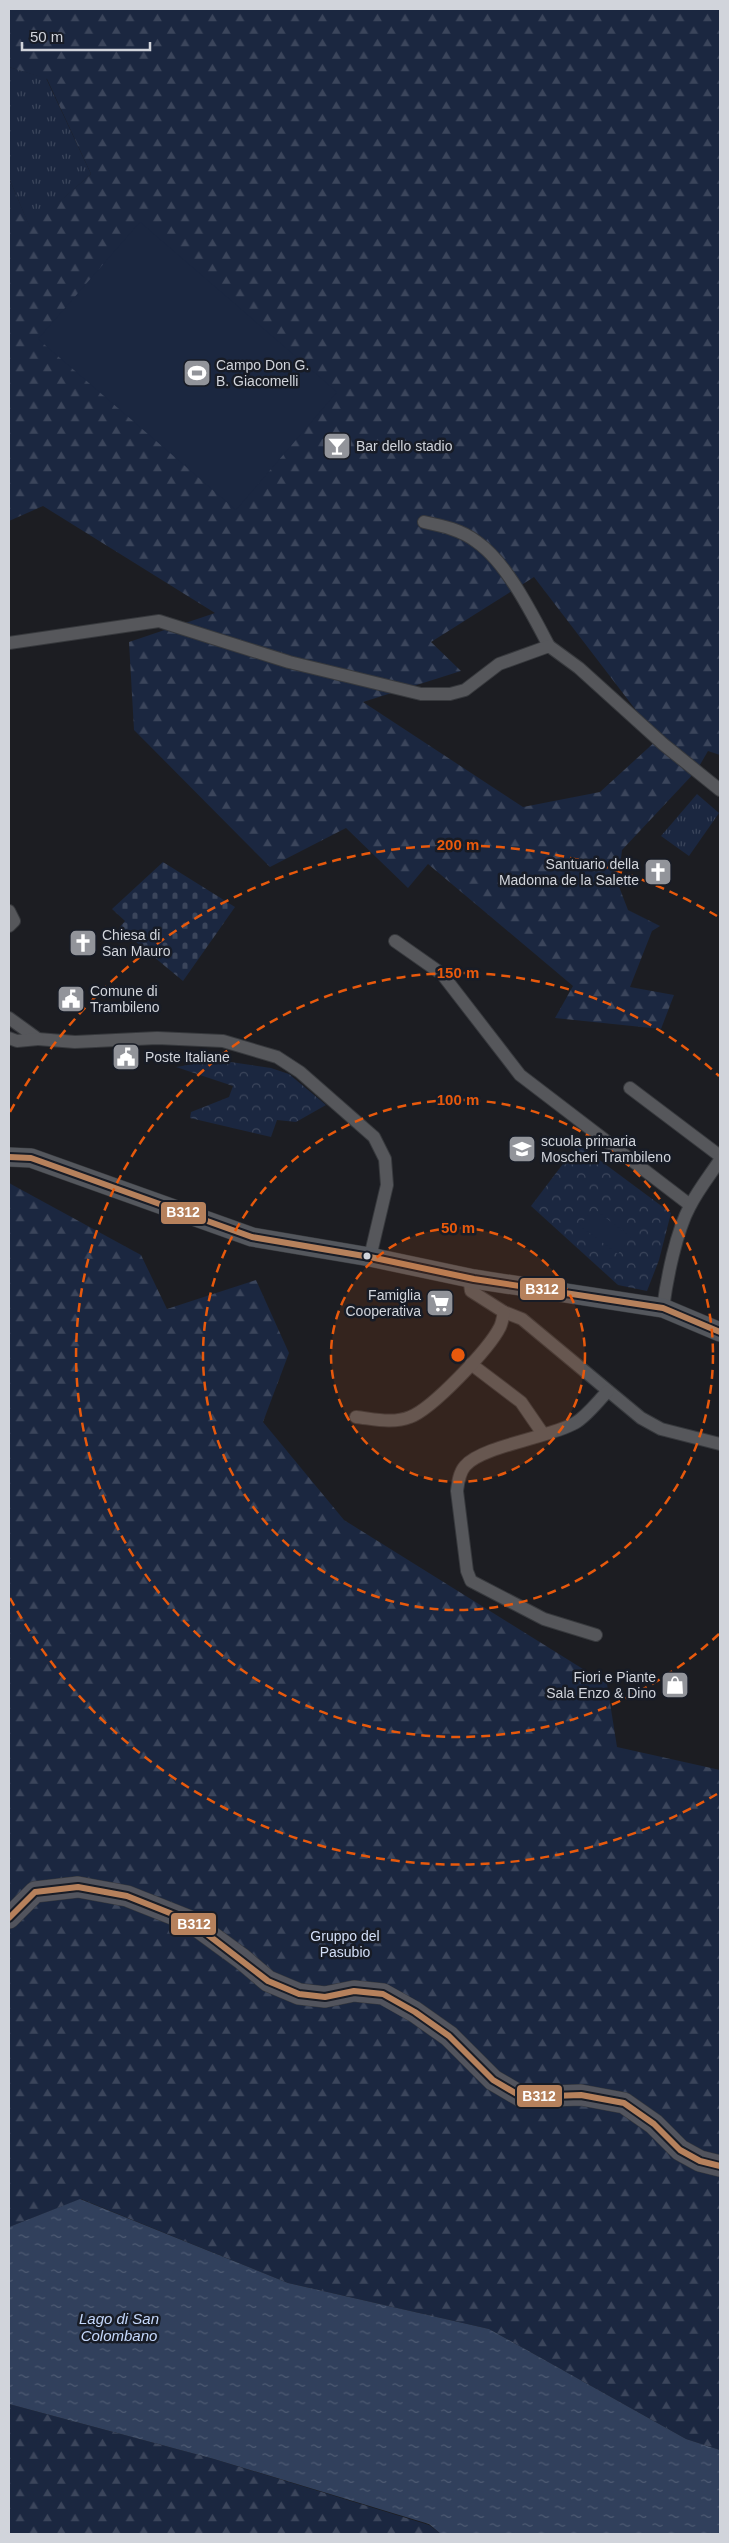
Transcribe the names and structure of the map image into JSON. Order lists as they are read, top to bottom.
{
  "water": ["Lago di San Colombano"],
  "parks": ["Gruppo del Pasubio"],
  "places": {
    "sports": ["Campo Don G. B. Giacomelli"],
    "bar": ["Bar dello stadio"],
    "church": ["Santuario della Madonna de la Salette", "Chiesa di San Mauro"],
    "public building": ["Comune di Trambileno", "Poste Italiane"],
    "school or university": ["scuola primaria Moscheri Trambileno"],
    "supermarket": ["Famiglia Cooperativa"],
    "shop": ["Fiori e Piante Sala Enzo & Dino"]
  },
  "lines": ["transit line B312"],
  "scale_bar": "50 m",
  "rings": [
    "200 m",
    "150 m",
    "100 m",
    "50 m"
  ]
}
